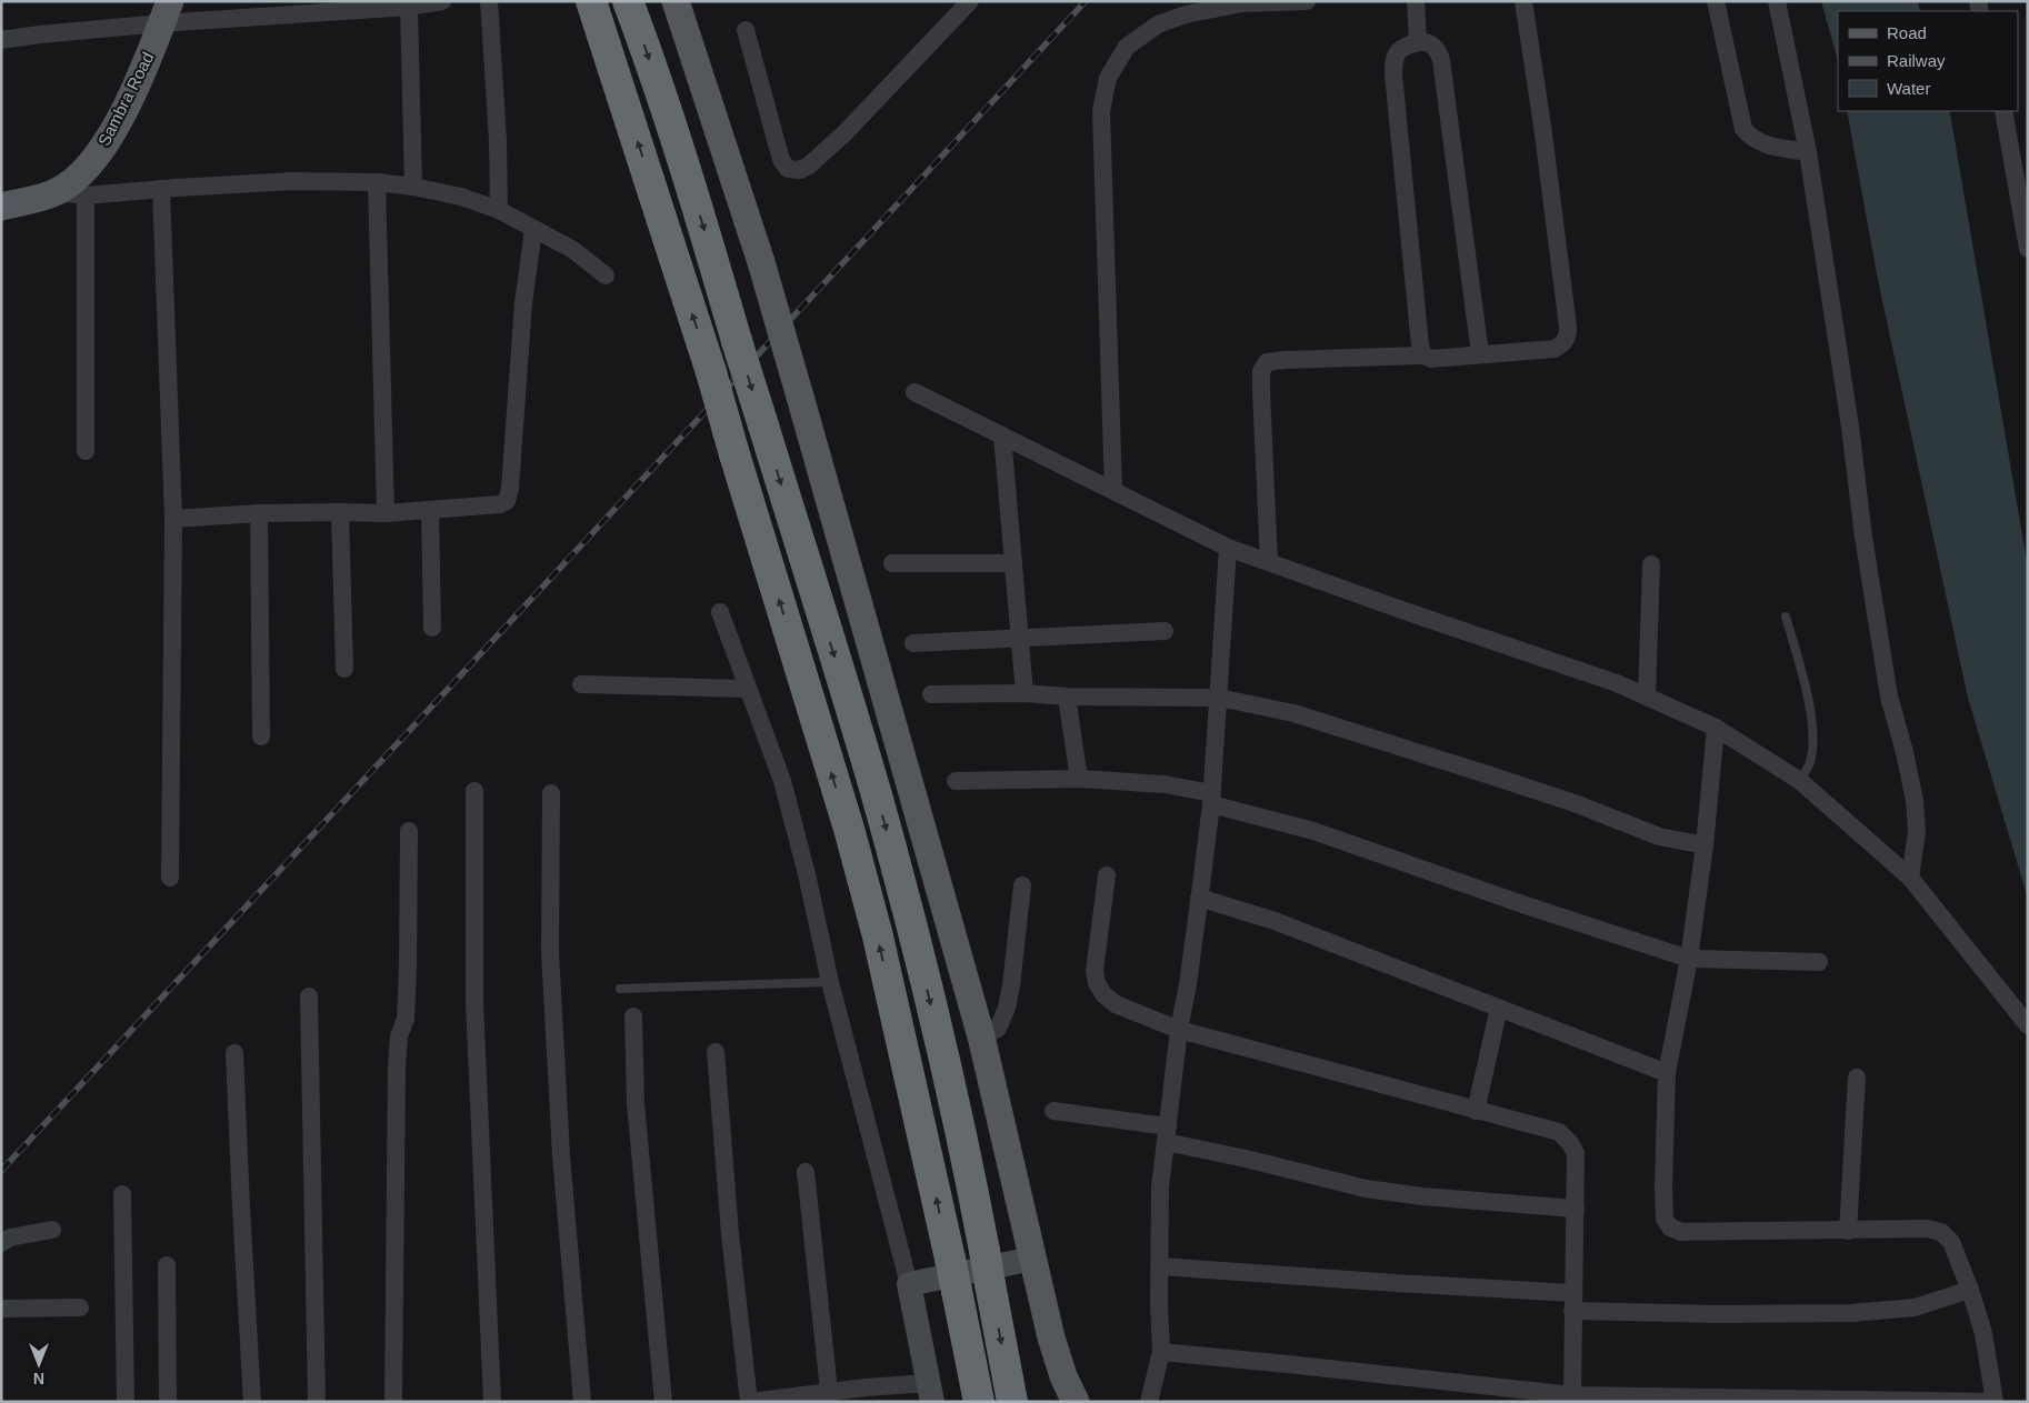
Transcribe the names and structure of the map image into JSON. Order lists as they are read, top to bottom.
{
  "streets": {
    "main road": ["Sambra Road"]
  },
  "legend": ["Road", "Railway", "Water"],
  "north": "bottom"
}
